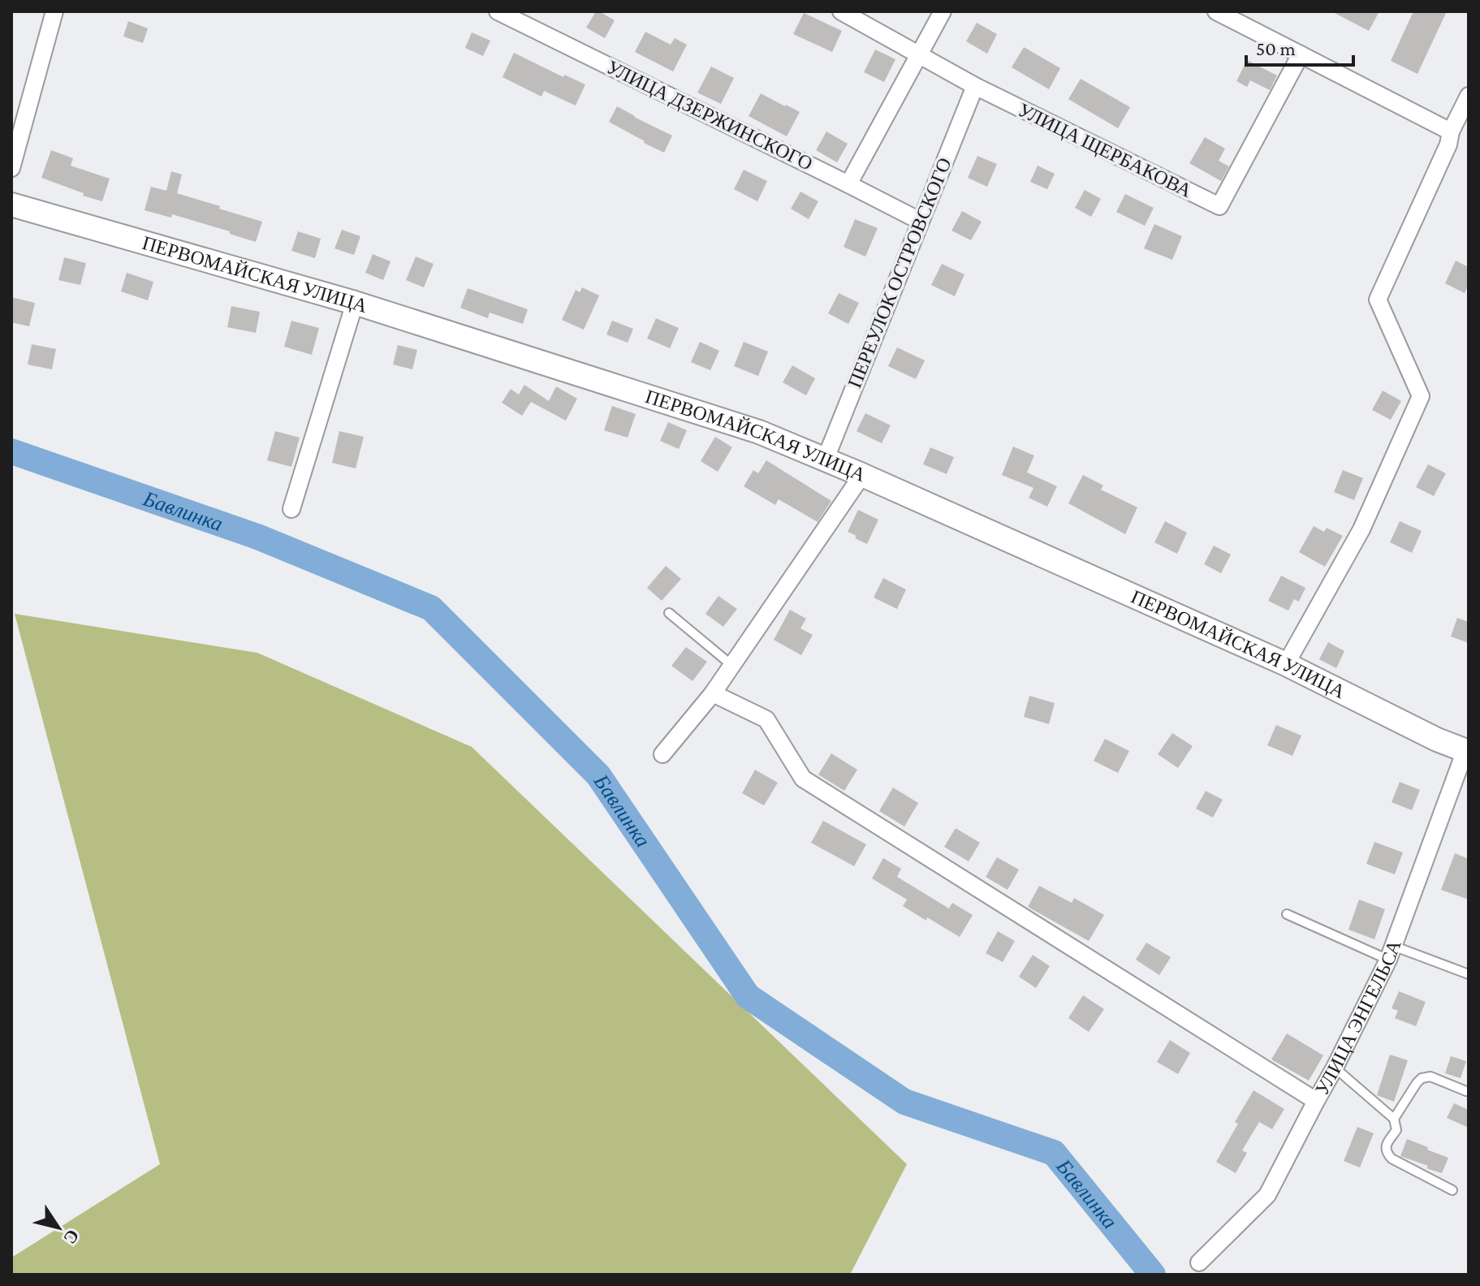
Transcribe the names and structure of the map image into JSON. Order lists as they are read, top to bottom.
{
  "streets": {
    "street": [
      "УЛИЦА ДЗЕРЖИНСКОГО",
      "УЛИЦА ЩЕРБАКОВА",
      "ПЕРЕУЛОК ОСТРОВСКОГО",
      "ПЕРВОМАЙСКАЯ УЛИЦА",
      "УЛИЦА ЭНГЕЛЬСА"
    ]
  },
  "crossings": [
    ["УЛИЦА ДЗЕРЖИНСКОГО", "ПЕРЕУЛОК ОСТРОВСКОГО"],
    ["УЛИЦА ЩЕРБАКОВА", "ПЕРЕУЛОК ОСТРОВСКОГО"],
    ["ПЕРЕУЛОК ОСТРОВСКОГО", "ПЕРВОМАЙСКАЯ УЛИЦА"],
    ["ПЕРВОМАЙСКАЯ УЛИЦА", "УЛИЦА ЭНГЕЛЬСА"]
  ],
  "water": ["Бавлинка"],
  "scale_bar": "50 m",
  "north": "bottom right"
}
